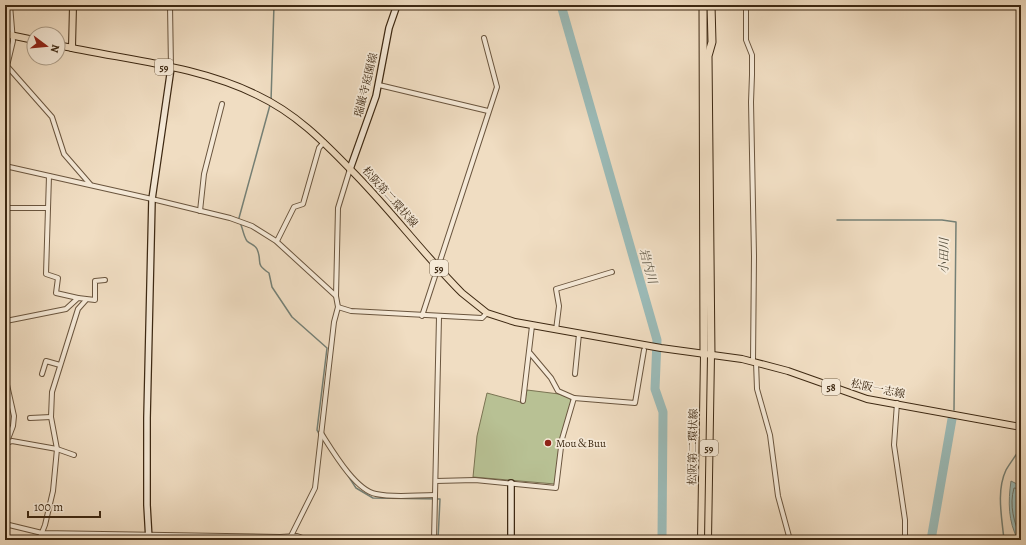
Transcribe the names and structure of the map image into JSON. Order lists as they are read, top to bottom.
{
  "streets": {
    "main road": [
      "59",
      "松阪第二環状線",
      "58",
      "松阪一志線"
    ],
    "street": ["瑞巌寺庭園線"]
  },
  "crossings": [
    ["瑞巌寺庭園線", "松阪第二環状線"],
    ["松阪第二環状線", "松阪一志線"]
  ],
  "water": ["小田川", "岩内川"],
  "places": ["Mou＆Buu"],
  "scale_bar": "100 m",
  "north": "right"
}
